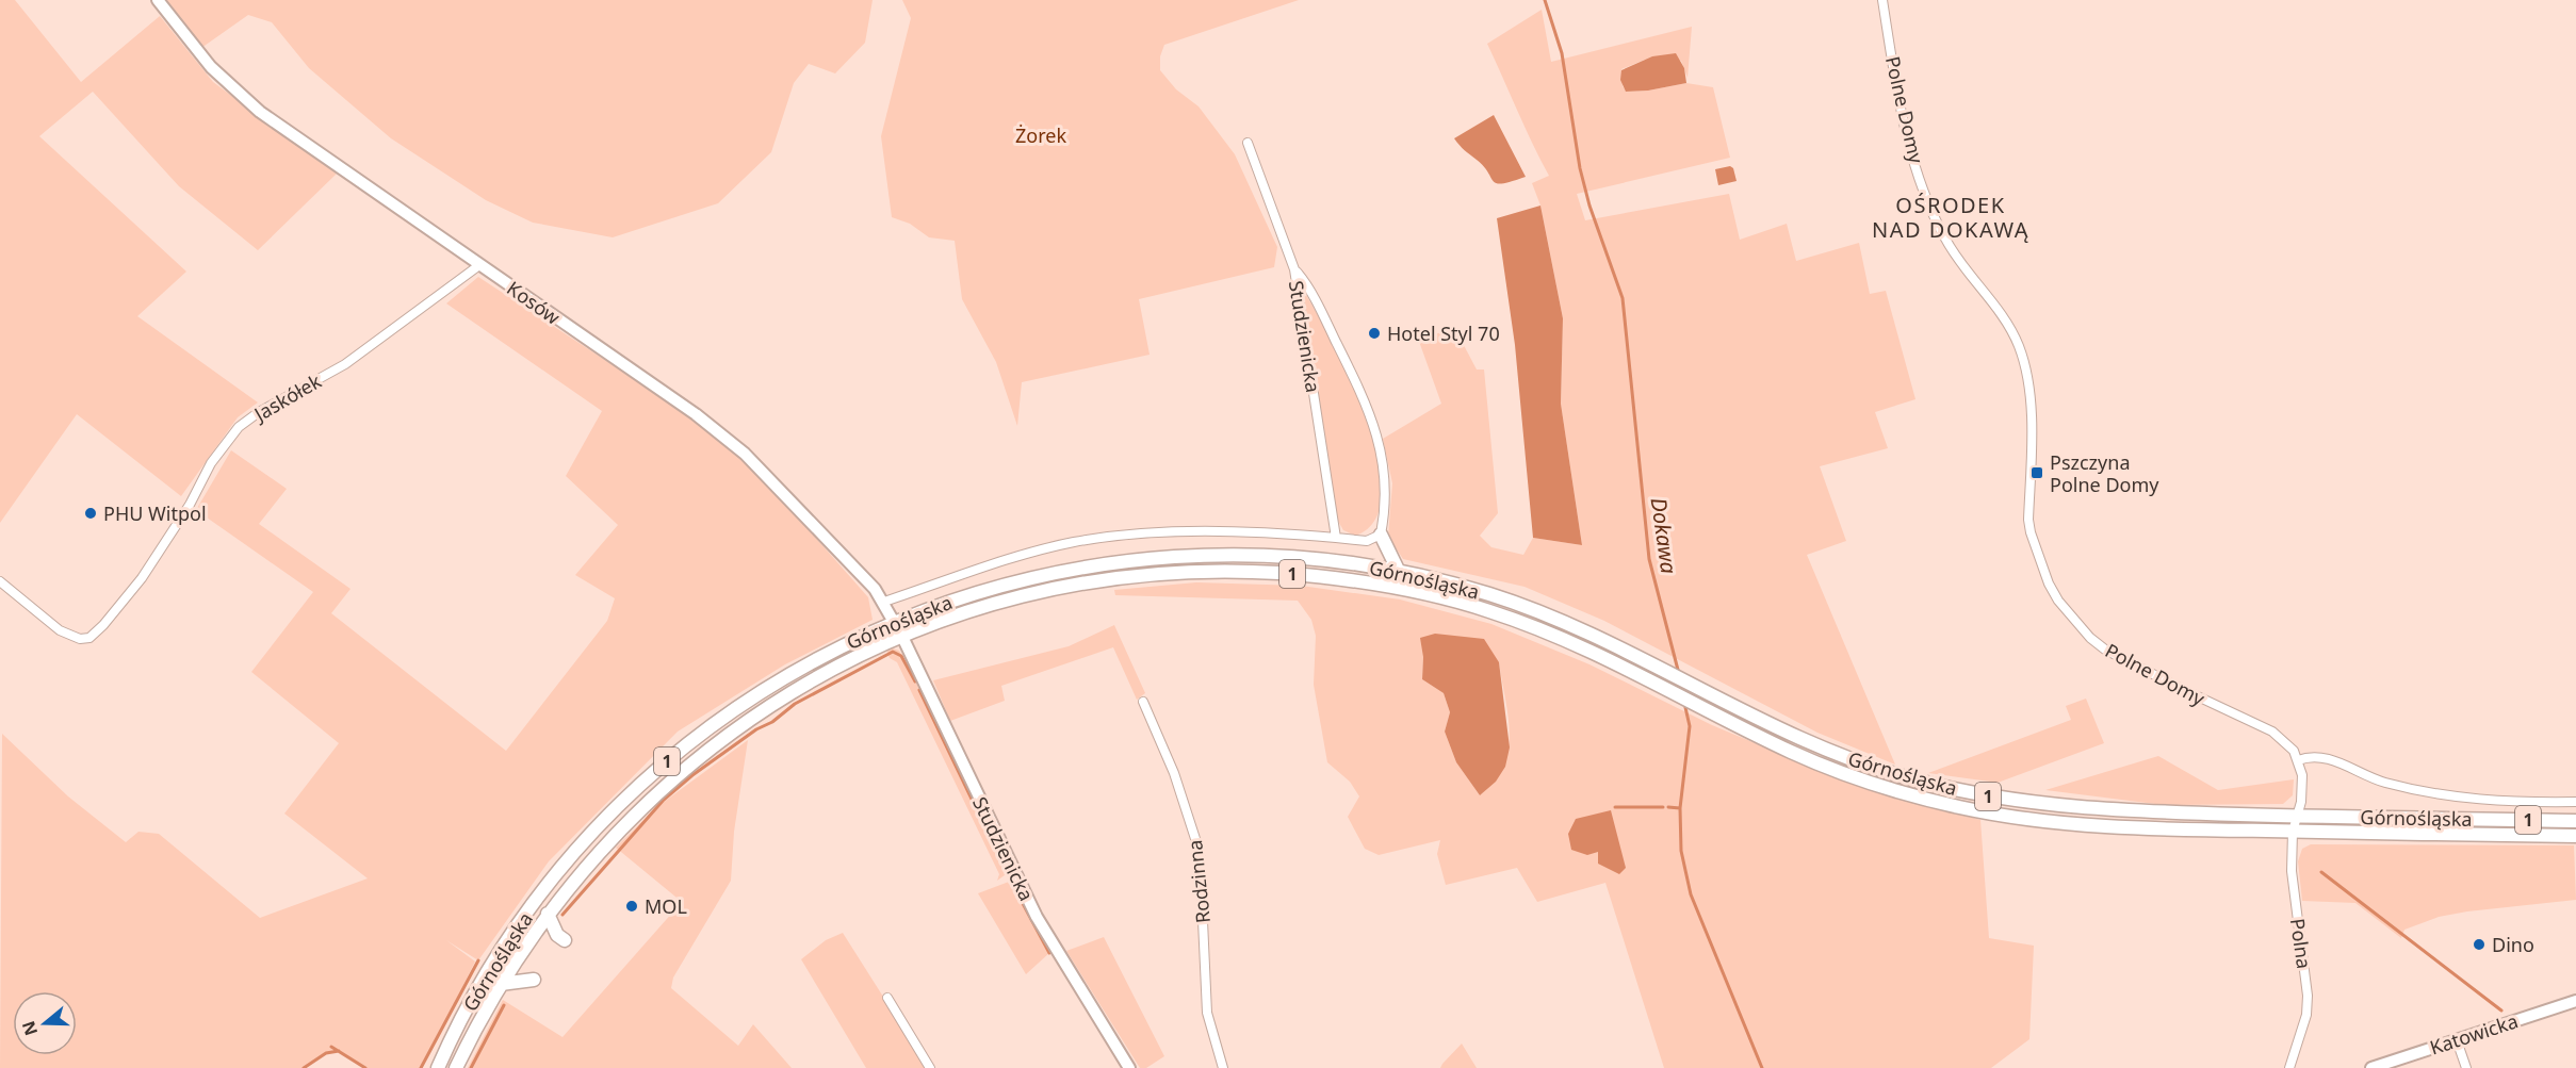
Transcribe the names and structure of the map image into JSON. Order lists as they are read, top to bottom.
{
  "streets": {
    "main road": ["1", "Górnośląska"],
    "street": [
      "Polne Domy",
      "Kosów",
      "Studzienicka",
      "Jaskółek",
      "Rodzinna",
      "Polna",
      "Katowicka"
    ]
  },
  "crossings": [
    ["Kosów", "Studzienicka"],
    ["Kosów", "Jaskółek"],
    ["Kosów", "Górnośląska"],
    ["Studzienicka", "Górnośląska"],
    ["Górnośląska", "Polna"]
  ],
  "districts": ["OŚRODEK NAD DOKAWĄ"],
  "water": ["Dokawa"],
  "parks": ["Żorek"],
  "places": {
    "other": [
      "Hotel Styl 70",
      "PHU Witpol",
      "MOL",
      "Dino"
    ],
    "transit": ["Pszczyna Polne Domy"]
  },
  "north": "left"
}
